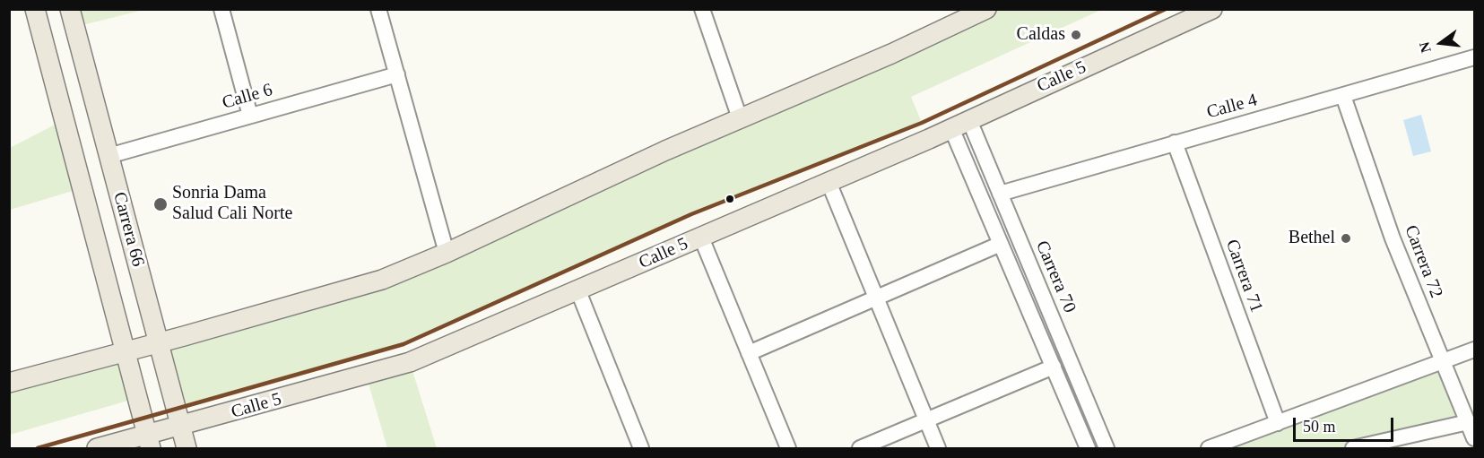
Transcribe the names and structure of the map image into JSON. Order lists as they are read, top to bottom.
{
  "streets": {
    "main road": ["Calle 5", "Carrera 66"],
    "street": [
      "Calle 6",
      "Calle 4",
      "Carrera 72",
      "Carrera 71",
      "Carrera 70"
    ]
  },
  "crossings": [
    ["Calle 5", "Carrera 66"],
    ["Calle 5", "Carrera 70"],
    ["Calle 6", "Carrera 66"],
    ["Calle 4", "Carrera 72"],
    ["Calle 4", "Carrera 71"],
    ["Calle 4", "Carrera 70"]
  ],
  "places": ["Caldas", "Sonria Dama Salud Cali Norte", "Bethel"],
  "scale_bar": "50 m",
  "north": "left"
}
